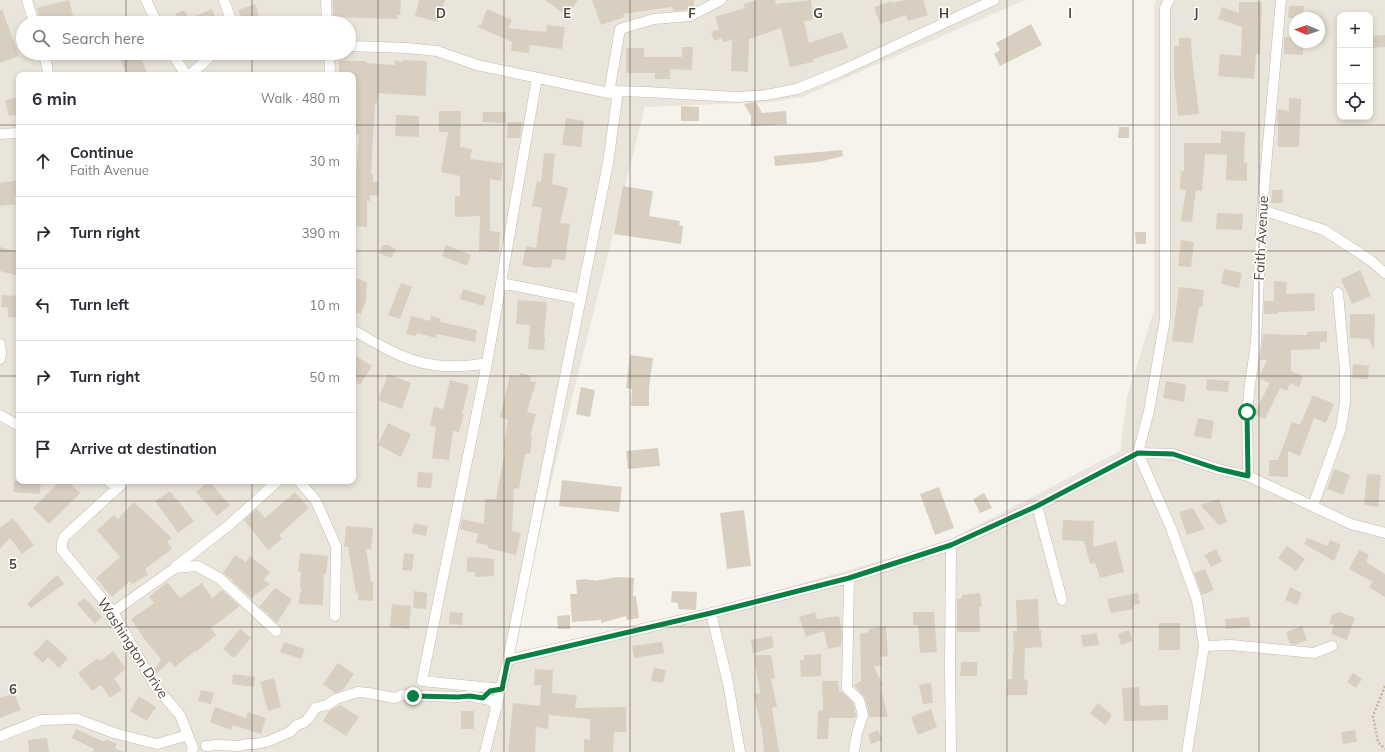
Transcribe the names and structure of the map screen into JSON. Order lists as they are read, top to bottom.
{
  "streets": {
    "street": ["Faith Avenue", "Washington Drive"]
  },
  "north": "left",
  "page": {
    "map_buttons": ["+", "−"],
    "search": "Search here",
    "heading": ["6 min", "Walk · 480 m"],
    "list": [
      ["Continue", "Faith Avenue", "30 m"],
      ["Turn right", "390 m"],
      ["Turn left", "10 m"],
      ["Turn right", "50 m"],
      "Arrive at destination"
    ]
  },
  "grid": {
    "columns": [
      "D",
      "E",
      "F",
      "G",
      "H",
      "I",
      "J"
    ],
    "rows": ["5", "6"]
  }
}
